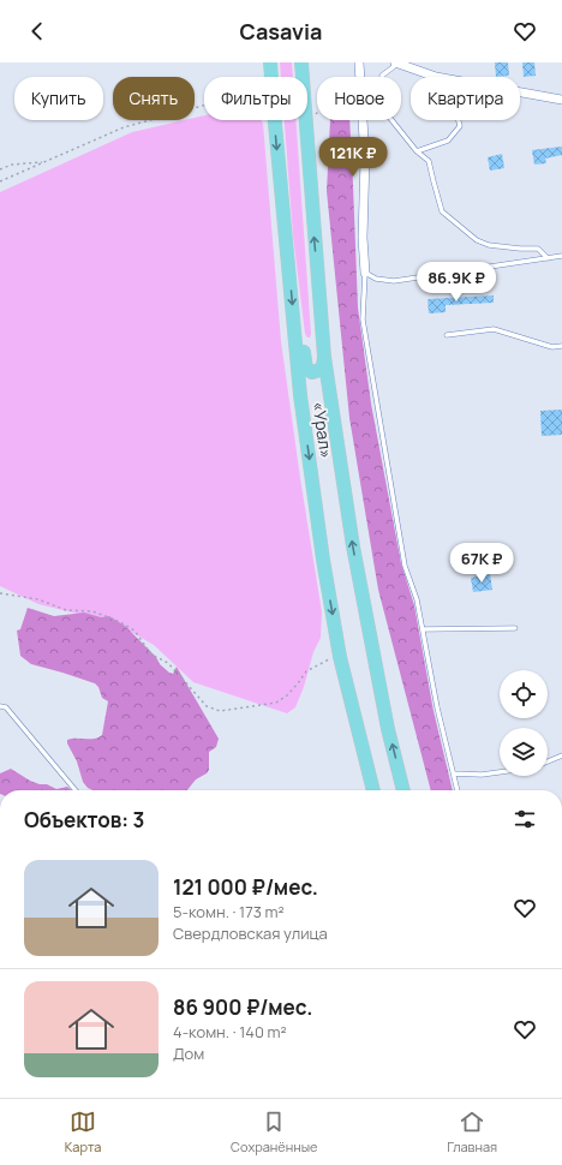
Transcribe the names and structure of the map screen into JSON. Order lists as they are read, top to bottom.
{
  "streets": {
    "main road": ["«Урал»"]
  },
  "page": {
    "header": "Casavia",
    "chip": [
      "Купить",
      "Снять",
      "Фильтры",
      "Новое",
      "Квартира"
    ],
    "price": ["121K ₽", "86.9K ₽", "67K ₽"],
    "heading": "Объектов: 3",
    "list": [
      {
        "name": "121 000 ₽/мес.",
        "note": "5-комн. · 173 m² · Свердловская улица"
      },
      {
        "name": "86 900 ₽/мес.",
        "note": "4-комн. · 140 m² · Дом"
      }
    ],
    "tabs": ["Карта", "Сохранённые", "Главная"]
  }
}
